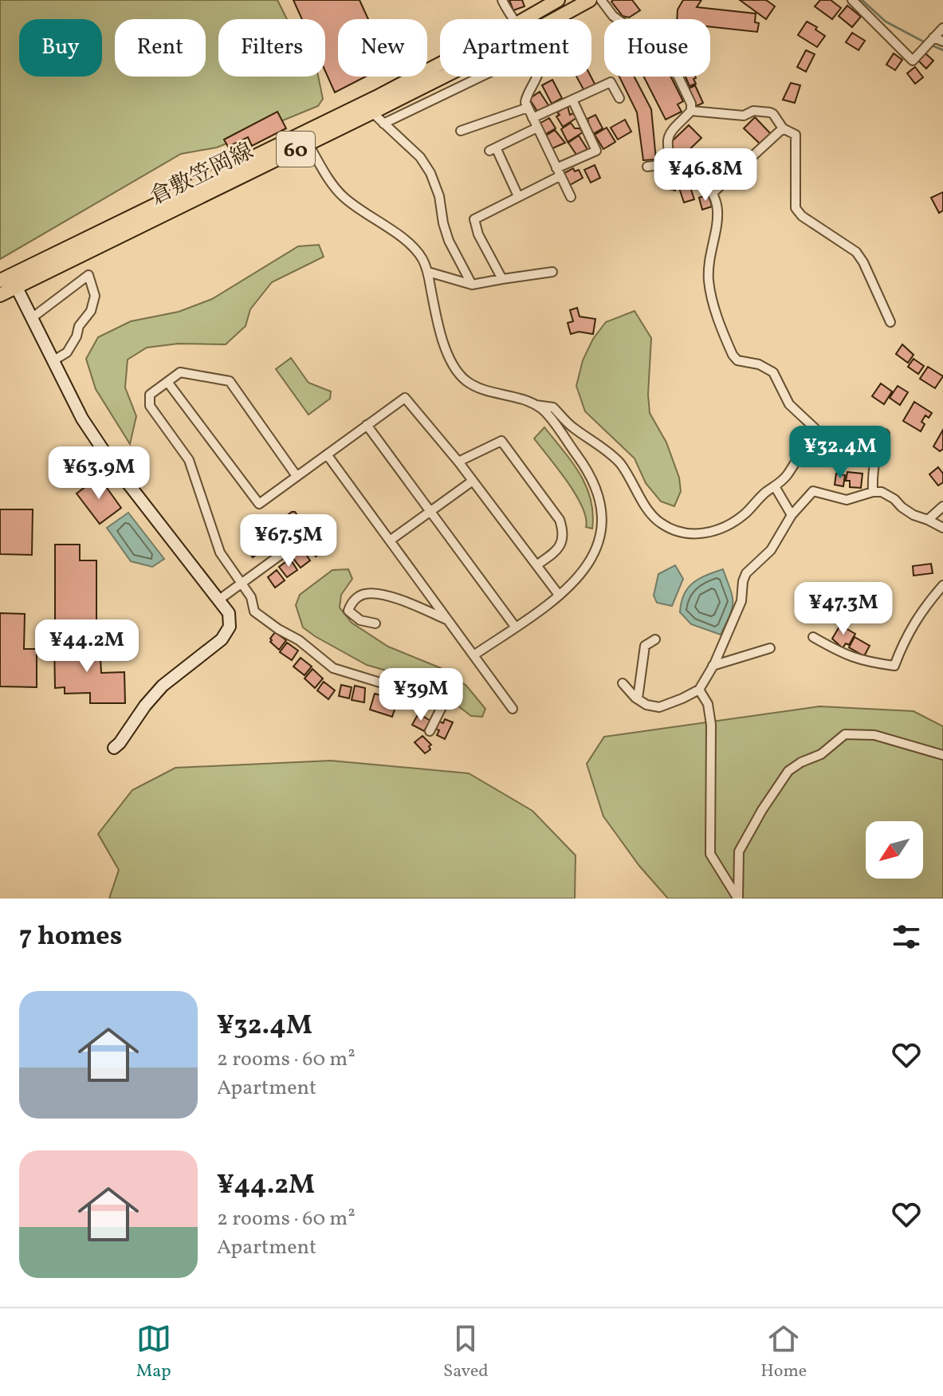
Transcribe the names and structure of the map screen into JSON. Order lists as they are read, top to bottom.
{
  "streets": {
    "main road": ["60", "倉敷笠岡線"]
  },
  "north": "bottom left",
  "page": {
    "chip": [
      "Buy",
      "Rent",
      "Filters",
      "New",
      "Apartment",
      "House"
    ],
    "price": [
      "¥46.8M",
      "¥32.4M",
      "¥63.9M",
      "¥67.5M",
      "¥47.3M",
      "¥44.2M",
      "¥39M"
    ],
    "heading": "7 homes",
    "list": [
      {
        "name": "¥32.4M",
        "note": "2 rooms · 60 m² · Apartment"
      },
      {
        "name": "¥44.2M",
        "note": "2 rooms · 60 m² · Apartment"
      }
    ],
    "tabs": ["Map", "Saved", "Home"]
  }
}
